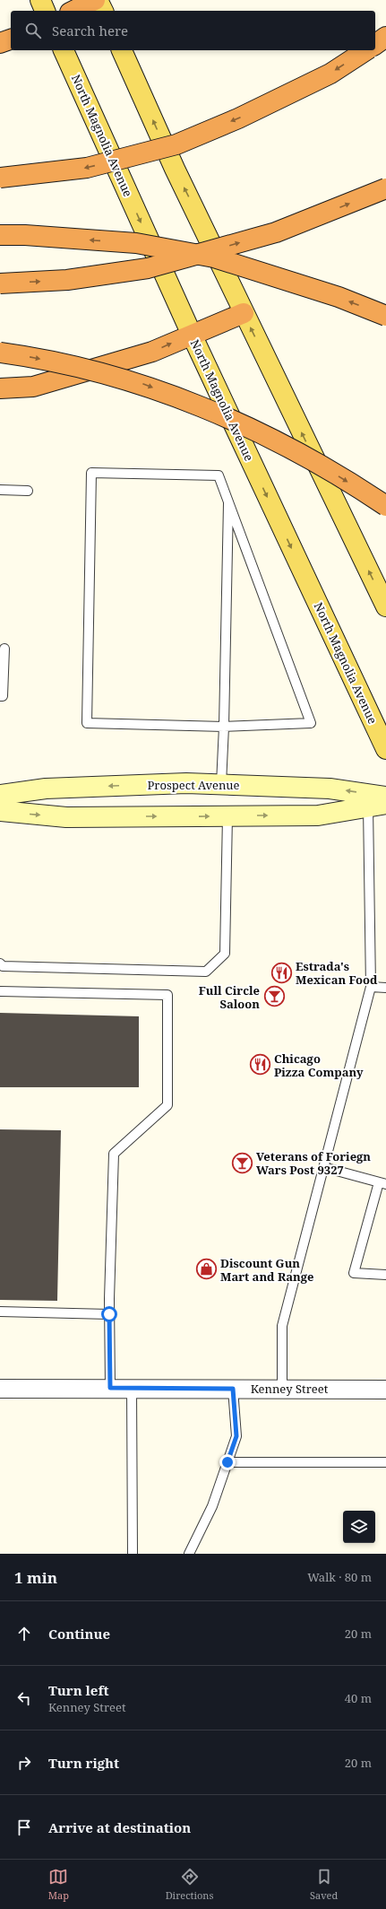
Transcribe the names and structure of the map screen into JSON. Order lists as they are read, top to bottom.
{
  "streets": {
    "main road": ["North Magnolia Avenue", "Prospect Avenue"],
    "street": ["Kenney Street"]
  },
  "places": {
    "restaurant": ["Estrada's Mexican Food", "Chicago Pizza Company"],
    "bar": ["Full Circle Saloon", "Veterans of Foriegn Wars Post 9327"],
    "shop": ["Discount Gun Mart and Range"]
  },
  "page": {
    "search": "Search here",
    "heading": ["1 min", "Walk · 80 m"],
    "list": [
      ["Continue", "20 m"],
      ["Turn left", "Kenney Street", "40 m"],
      ["Turn right", "20 m"],
      "Arrive at destination"
    ],
    "nav": ["Map", "Directions", "Saved"]
  }
}
